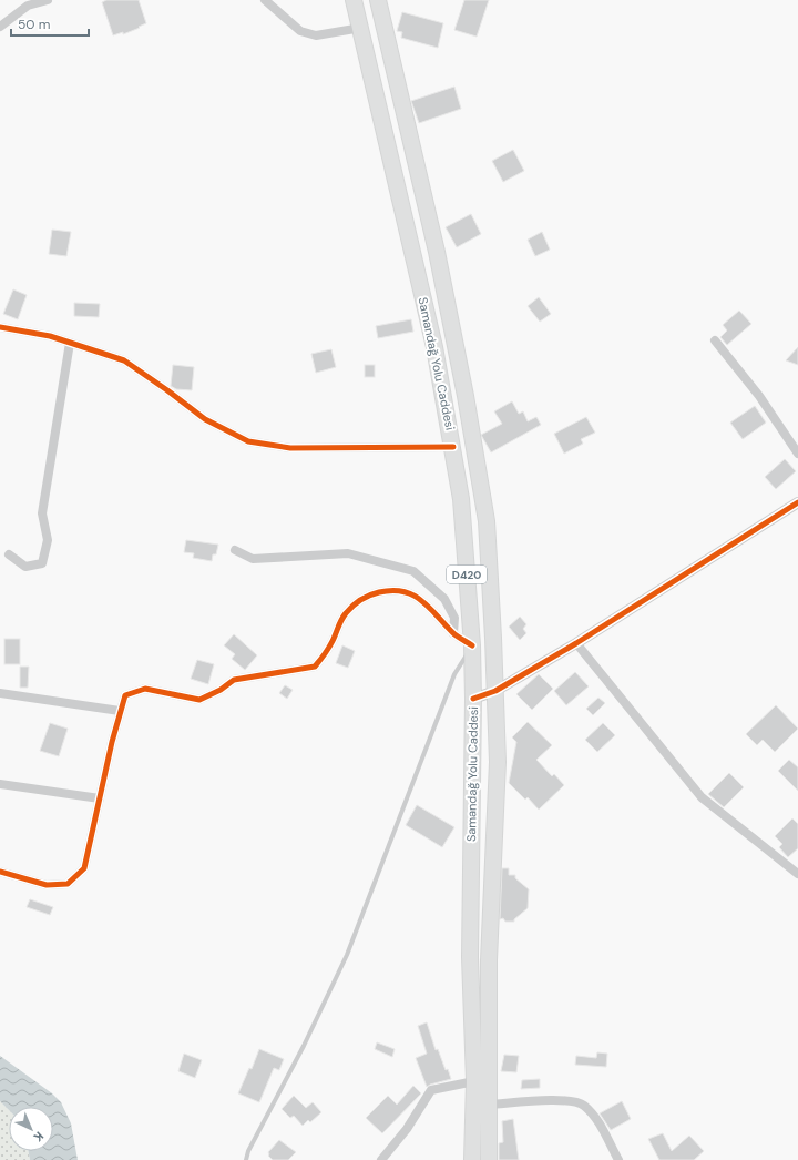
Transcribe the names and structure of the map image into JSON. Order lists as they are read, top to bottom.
{
  "streets": {
    "highway": ["Samandağ Yolu Caddesi", "D420"]
  },
  "scale_bar": "50 m",
  "north": "bottom right"
}
